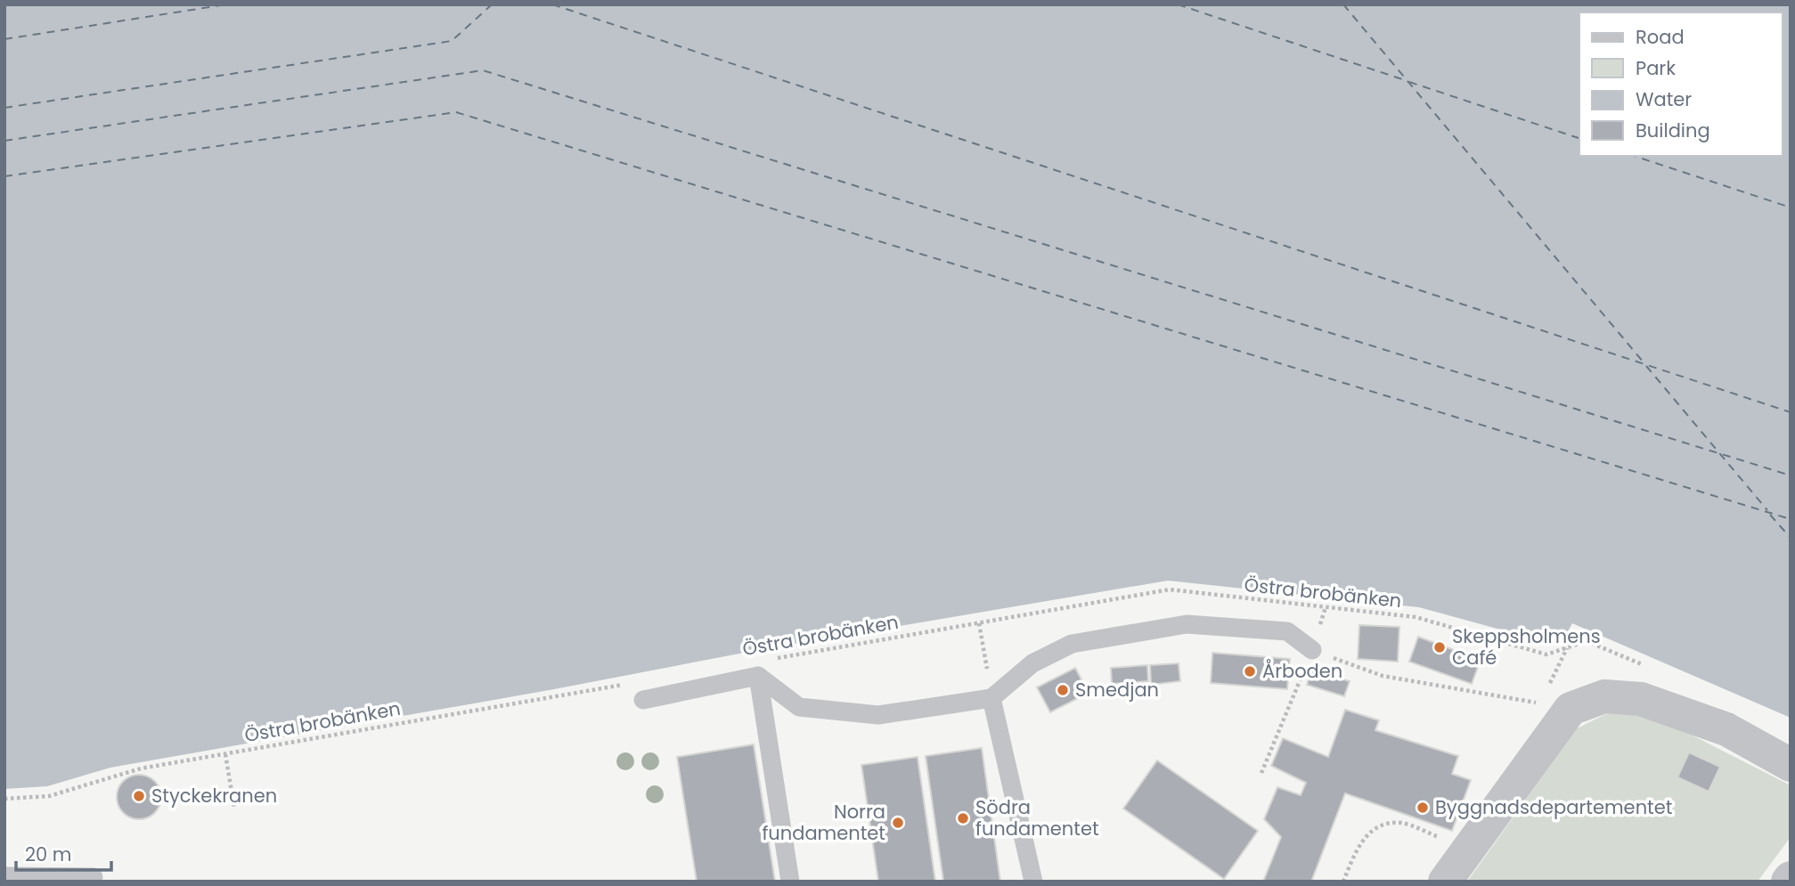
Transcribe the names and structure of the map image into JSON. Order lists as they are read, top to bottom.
{
  "streets": {
    "path": ["Östra brobänken"]
  },
  "places": [
    "Skeppsholmens Café",
    "Årboden",
    "Smedjan",
    "Styckekranen",
    "Byggnadsdepartementet",
    "Södra fundamentet",
    "Norra fundamentet"
  ],
  "legend": [
    "Road",
    "Park",
    "Water",
    "Building"
  ],
  "scale_bar": "20 m"
}
